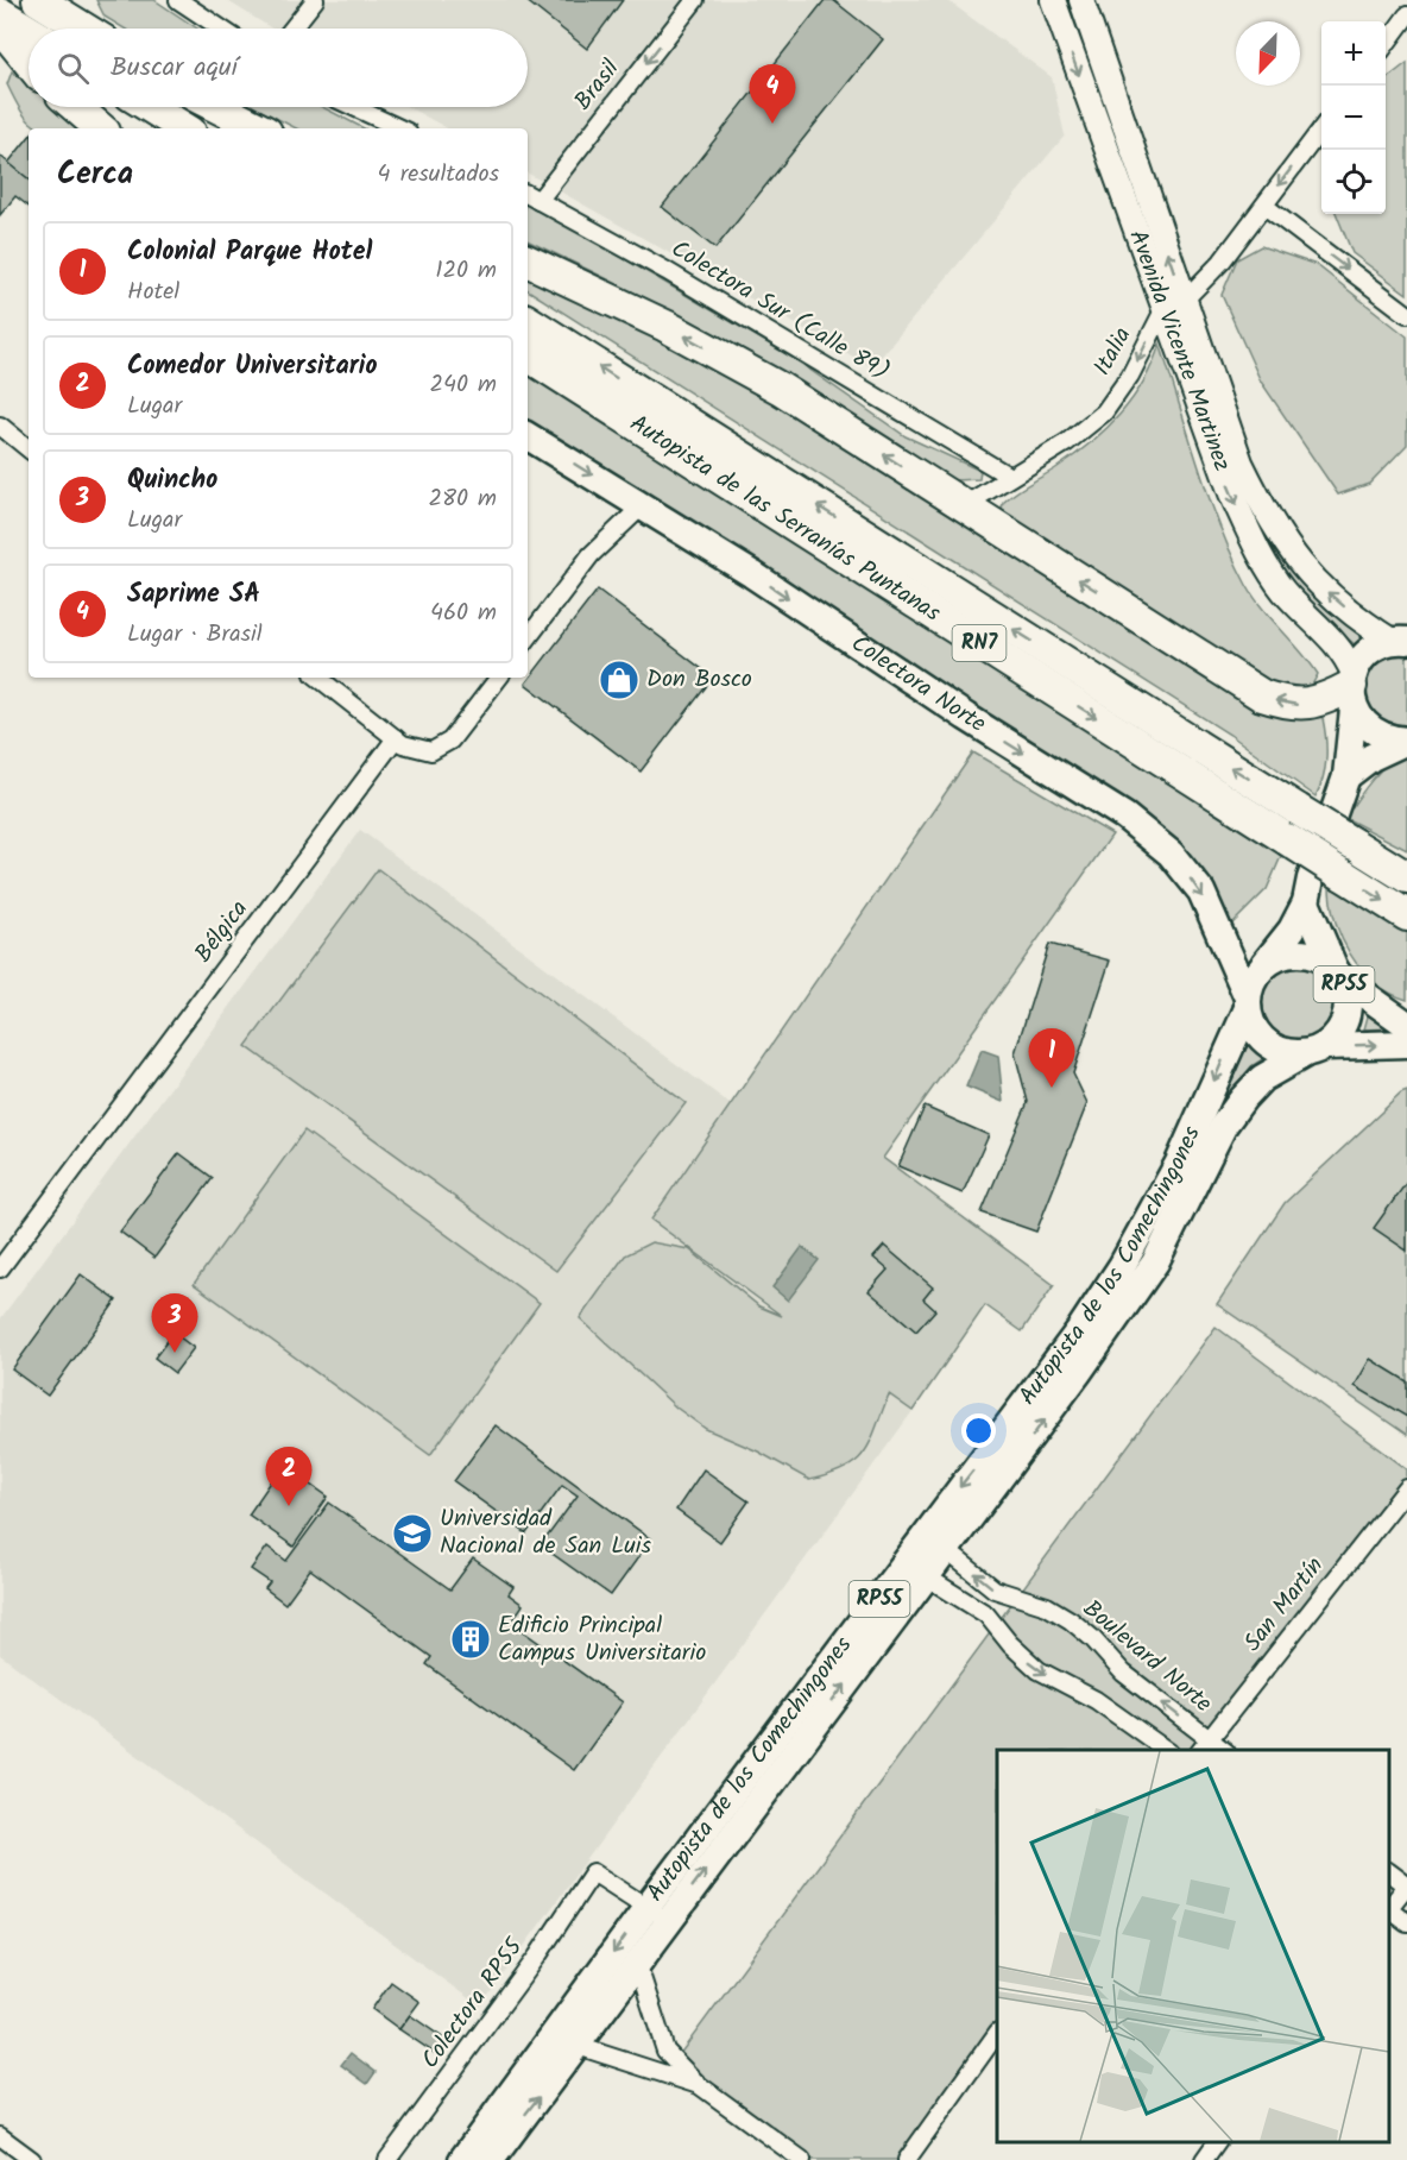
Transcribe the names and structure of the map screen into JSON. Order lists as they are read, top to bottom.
{
  "streets": {
    "highway": ["Autopista de las Serranías Puntanas", "RN7"],
    "main road": [
      "Avenida Vicente Martinez",
      "Colectora Norte",
      "RP55",
      "Autopista de los Comechingones"
    ],
    "street": [
      "Brasil",
      "Colectora Sur (Calle 89)",
      "Italia",
      "Bélgica",
      "San Martín",
      "Boulevard Norte",
      "Colectora RP55"
    ]
  },
  "crossings": [
    ["Brasil", "Colectora Sur (Calle 89)"],
    ["Colectora Sur (Calle 89)", "Italia"],
    ["Avenida Vicente Martinez", "Italia"],
    ["Colectora Norte", "RP55"],
    ["Colectora Norte", "Autopista de los Comechingones"],
    ["RP55", "Autopista de los Comechingones"],
    ["Autopista de los Comechingones", "Boulevard Norte"],
    ["Autopista de los Comechingones", "Colectora RP55"],
    ["San Martín", "Boulevard Norte"]
  ],
  "one_way": ["Brasil", "Italia", "Colectora Norte"],
  "places": {
    "shop": ["Don Bosco"],
    "school or university": ["Universidad Nacional de San Luis"],
    "building": ["Edificio Principal Campus Universitario"]
  },
  "north": "bottom left",
  "page": {
    "map_buttons": ["+", "−"],
    "search": "Buscar aquí",
    "pins": [
      "4",
      "1",
      "3",
      "2"
    ],
    "heading": ["Cerca", "4 resultados"],
    "list": [
      {
        "mark": "1",
        "name": "Colonial Parque Hotel",
        "note": "Hotel",
        "value": "120 m"
      },
      {
        "mark": "2",
        "name": "Comedor Universitario",
        "note": "Lugar",
        "value": "240 m"
      },
      {
        "mark": "3",
        "name": "Quincho",
        "note": "Lugar",
        "value": "280 m"
      },
      {
        "mark": "4",
        "name": "Saprime SA",
        "note": "Lugar · Brasil",
        "value": "460 m"
      }
    ]
  }
}
